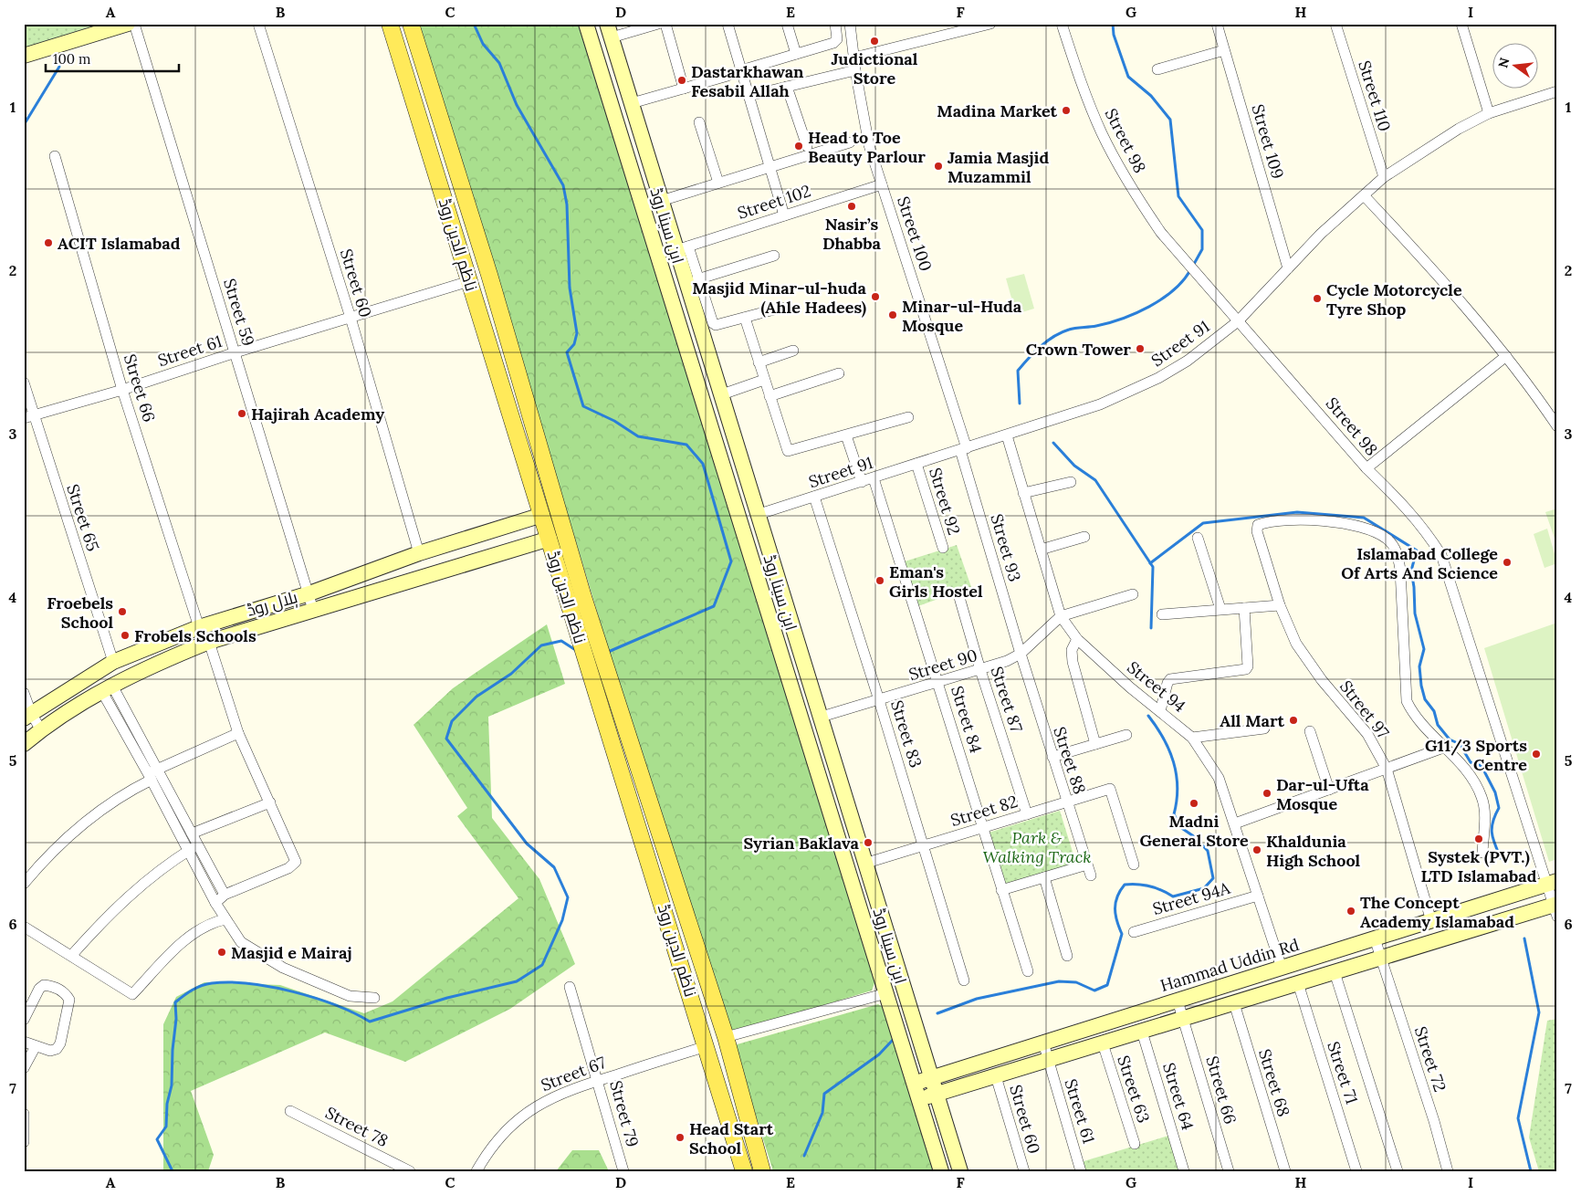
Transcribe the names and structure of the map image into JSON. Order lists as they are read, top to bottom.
{
  "streets": {
    "main road": ["ناظم الدین روڈ"],
    "street": [
      "Street 110",
      "Street 98",
      "Street 109",
      "Street 102",
      "ابن سینا روڈ",
      "Street 100",
      "Street 60",
      "Street 59",
      "Street 91",
      "Street 61",
      "Street 66",
      "Street 92",
      "Street 65",
      "Street 93",
      "ہلال روڈ",
      "Street 90",
      "Street 94",
      "Street 87",
      "Street 97",
      "Street 84",
      "Street 83",
      "Street 88",
      "Street 82",
      "Street 94A",
      "Hammad Uddin Rd",
      "Street 72",
      "Street 71",
      "Street 67",
      "Street 68",
      "Street 63",
      "Street 64",
      "Street 79",
      "Street 78"
    ]
  },
  "crossings": [
    ["Street 110", "Street 91"],
    ["Street 98", "Street 91"],
    ["Street 98", "Hammad Uddin Rd"],
    ["Street 109", "Street 91"],
    ["Street 102", "ابن سینا روڈ"],
    ["Street 102", "Street 100"],
    ["ابن سینا روڈ", "Street 91"],
    ["ابن سینا روڈ", "Street 90"],
    ["ابن سینا روڈ", "Street 82"],
    ["ابن سینا روڈ", "Hammad Uddin Rd"],
    ["Street 100", "Street 91"],
    ["Street 100", "Street 93"],
    ["ناظم الدین روڈ", "Street 61"],
    ["ناظم الدین روڈ", "ہلال روڈ"],
    ["ناظم الدین روڈ", "Street 67"],
    ["Street 60", "Street 61"],
    ["Street 60", "ہلال روڈ"],
    ["Street 59", "Street 61"],
    ["Street 59", "ہلال روڈ"],
    ["Street 91", "Street 92"],
    ["Street 91", "Street 93"],
    ["Street 91", "Street 94"],
    ["Street 91", "Street 84"],
    ["Street 91", "Street 83"],
    ["Street 61", "Street 66"],
    ["Street 61", "Street 65"],
    ["Street 61", "Hammad Uddin Rd"],
    ["Street 66", "ہلال روڈ"],
    ["Street 66", "Hammad Uddin Rd"],
    ["Street 65", "ہلال روڈ"],
    ["Street 93", "Street 90"],
    ["Street 93", "Street 88"],
    ["Street 90", "Street 94"],
    ["Street 90", "Street 87"],
    ["Street 90", "Street 84"],
    ["Street 90", "Street 83"],
    ["Street 90", "Street 88"],
    ["Street 94", "Street 94A"],
    ["Street 94", "Hammad Uddin Rd"],
    ["Street 87", "Street 82"],
    ["Street 97", "Hammad Uddin Rd"],
    ["Street 84", "Street 82"],
    ["Street 83", "Street 82"],
    ["Street 88", "Street 82"],
    ["Hammad Uddin Rd", "Street 72"],
    ["Street 67", "Street 79"]
  ],
  "parks": ["Park & Walking Track"],
  "places": [
    "Judictional Store",
    "Dastarkhawan Fesabil Allah",
    "Madina Market",
    "Head to Toe Beauty Parlour",
    "Jamia Masjid Muzammil",
    "Nasir’s Dhabba",
    "ACIT Islamabad",
    "Masjid Minar-ul-huda (Ahle Hadees)",
    "Cycle Motorcycle Tyre Shop",
    "Minar-ul-Huda Mosque",
    "Crown Tower",
    "Hajirah Academy",
    "Islamabad College Of Arts And Science",
    "Eman's Girls Hostel",
    "Froebels School",
    "Frobels Schools",
    "All Mart",
    "G11/3 Sports Centre",
    "Dar-ul-Ufta Mosque",
    "Madni General Store",
    "Systek (PVT.) LTD Islamabad",
    "Syrian Baklava",
    "Khaldunia High School",
    "The Concept Academy Islamabad",
    "Masjid e Mairaj",
    "Head Start School"
  ],
  "scale_bar": "100 m",
  "north": "left",
  "grid": {
    "columns": [
      "A",
      "B",
      "C",
      "D",
      "E",
      "F",
      "G",
      "H",
      "I"
    ],
    "rows": [
      "1",
      "2",
      "3",
      "4",
      "5",
      "6",
      "7"
    ]
  }
}
